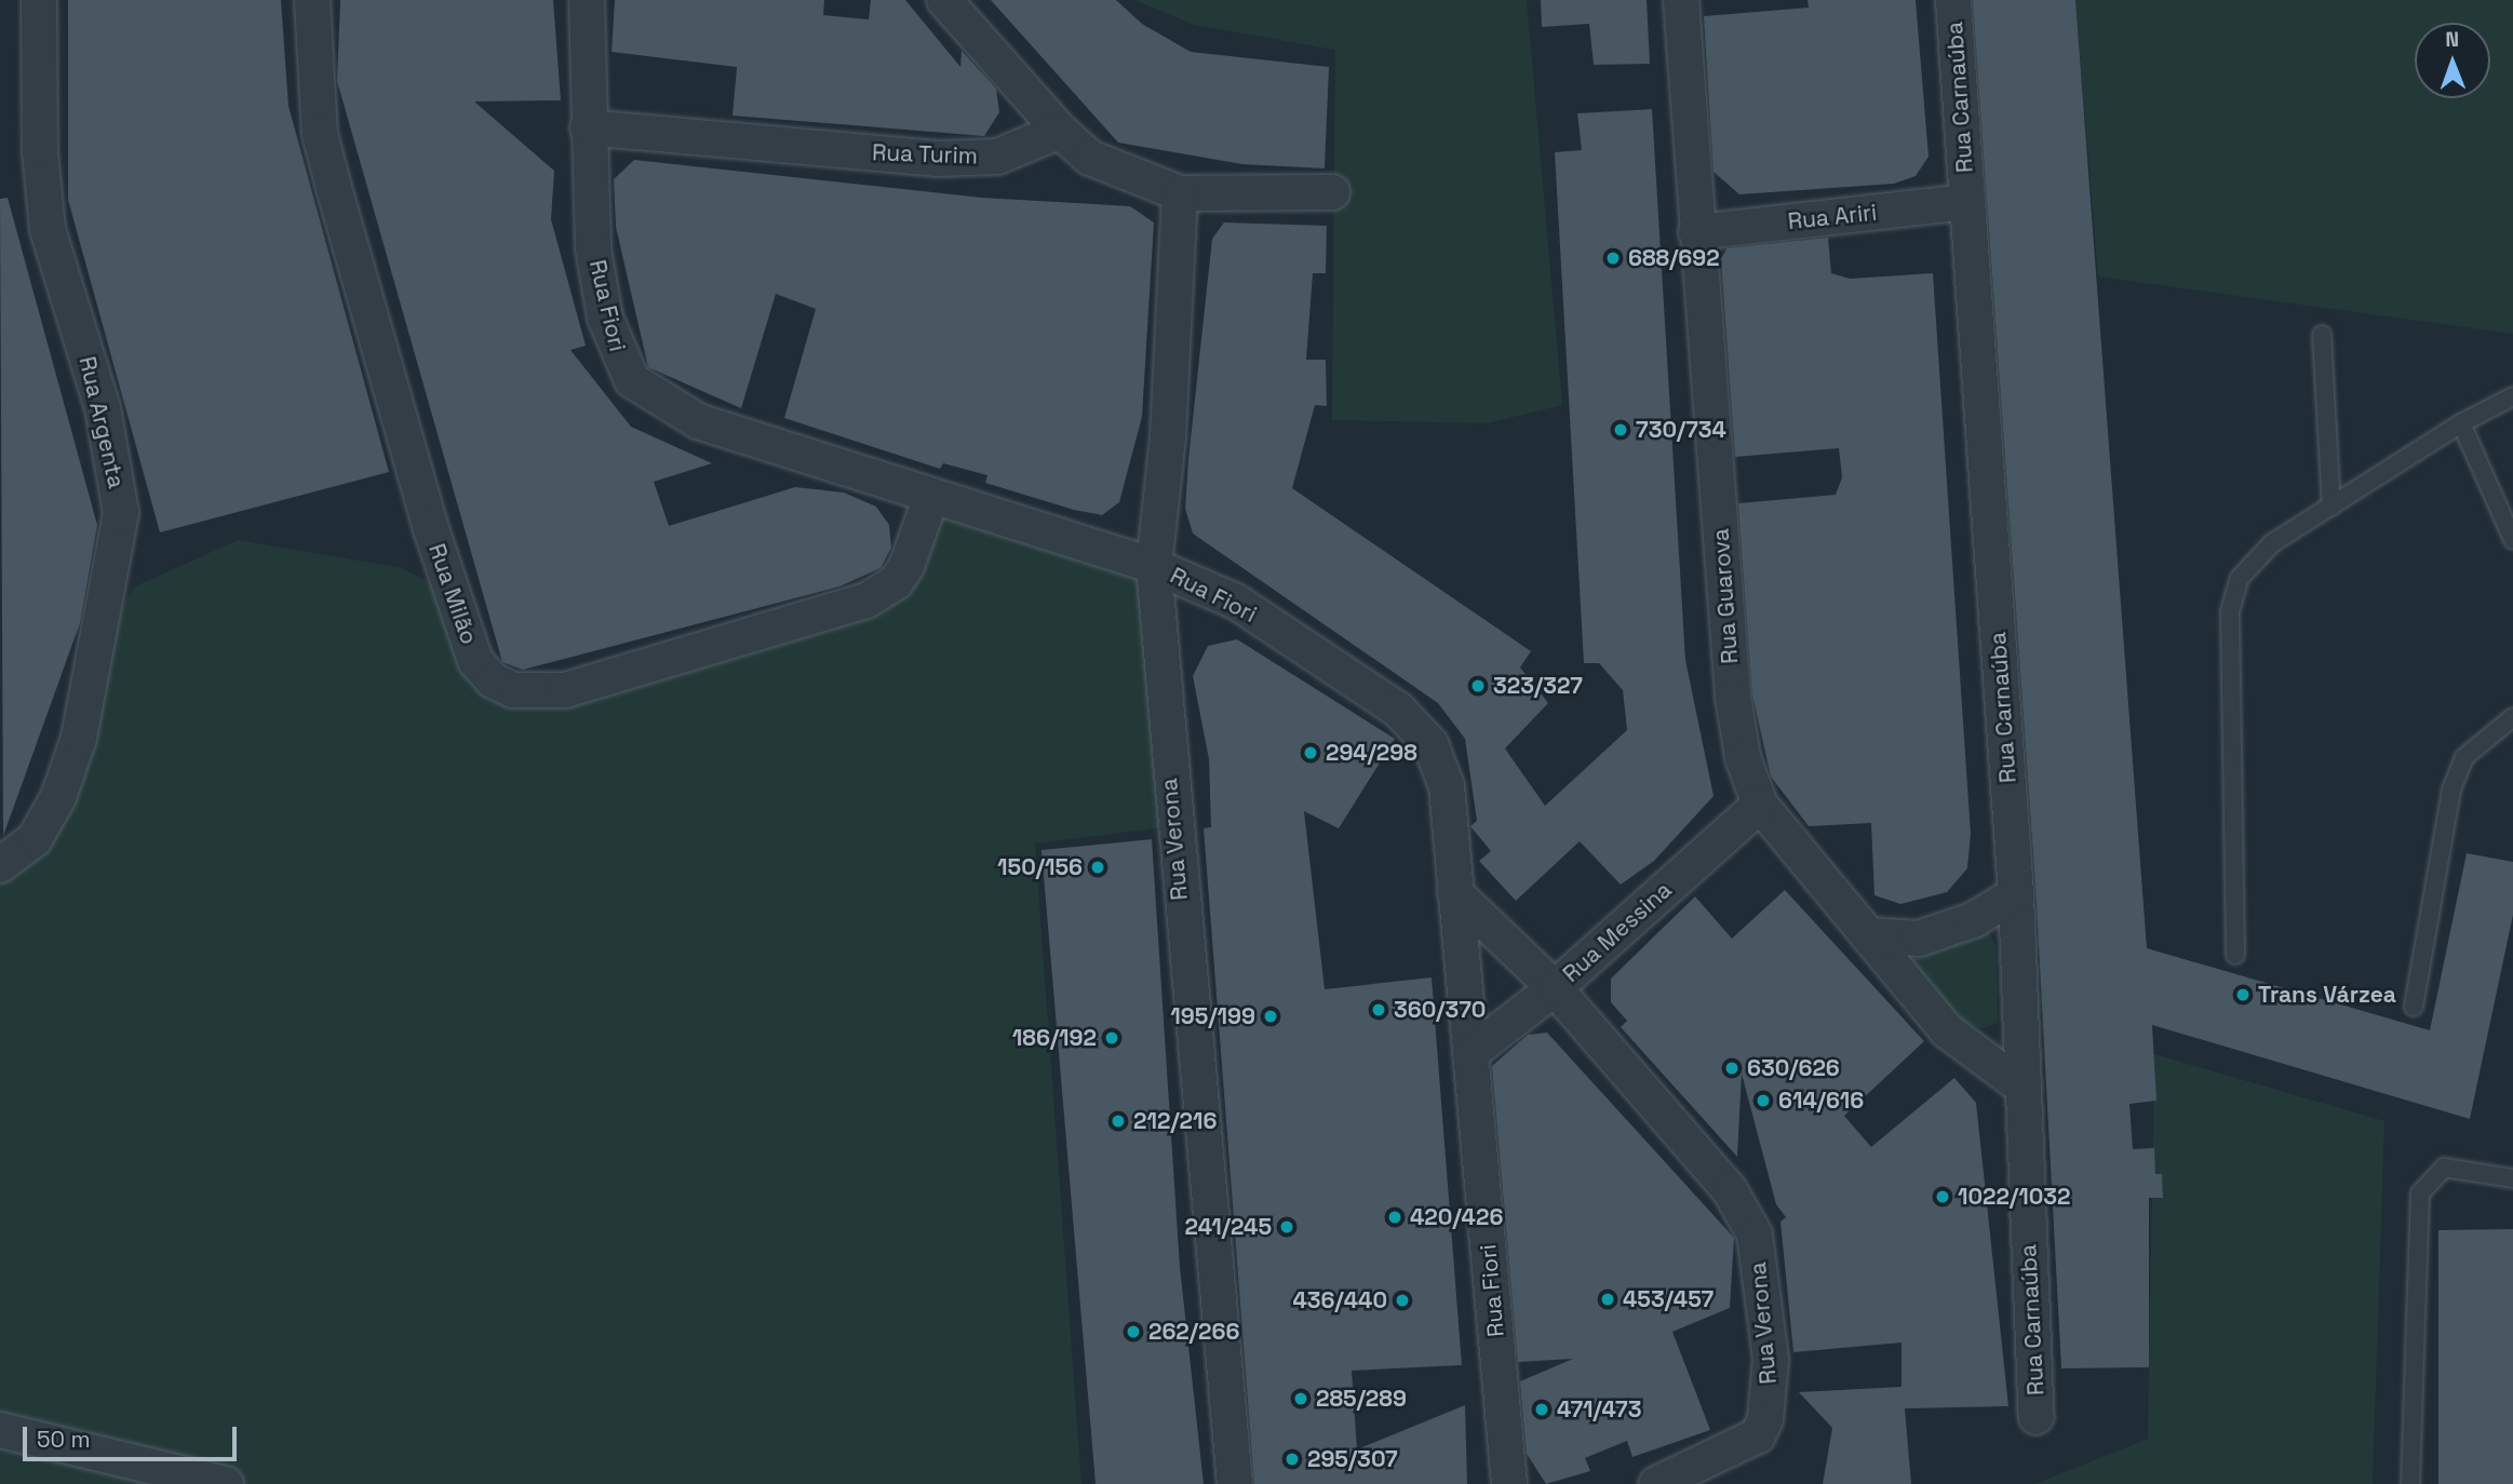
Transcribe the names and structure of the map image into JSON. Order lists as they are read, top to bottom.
{
  "streets": {
    "street": [
      "Rua Carnaúba",
      "Rua Turim",
      "Rua Ariri",
      "Rua Fiori",
      "Rua Argenta",
      "Rua Milão",
      "Rua Guarova",
      "Rua Verona",
      "Rua Messina"
    ]
  },
  "crossings": [
    ["Rua Carnaúba", "Rua Ariri"],
    ["Rua Carnaúba", "Rua Guarova"],
    ["Rua Turim", "Rua Fiori"],
    ["Rua Ariri", "Rua Guarova"],
    ["Rua Fiori", "Rua Milão"],
    ["Rua Fiori", "Rua Verona"],
    ["Rua Fiori", "Rua Messina"],
    ["Rua Guarova", "Rua Messina"],
    ["Rua Verona", "Rua Messina"]
  ],
  "places": [
    "688/692",
    "730/734",
    "323/327",
    "294/298",
    "150/156",
    "Trans Várzea",
    "360/370",
    "195/199",
    "186/192",
    "630/626",
    "614/616",
    "212/216",
    "1022/1032",
    "420/426",
    "241/245",
    "453/457",
    "436/440",
    "262/266",
    "285/289",
    "471/473",
    "295/307"
  ],
  "scale_bar": "50 m",
  "north": "top"
}
